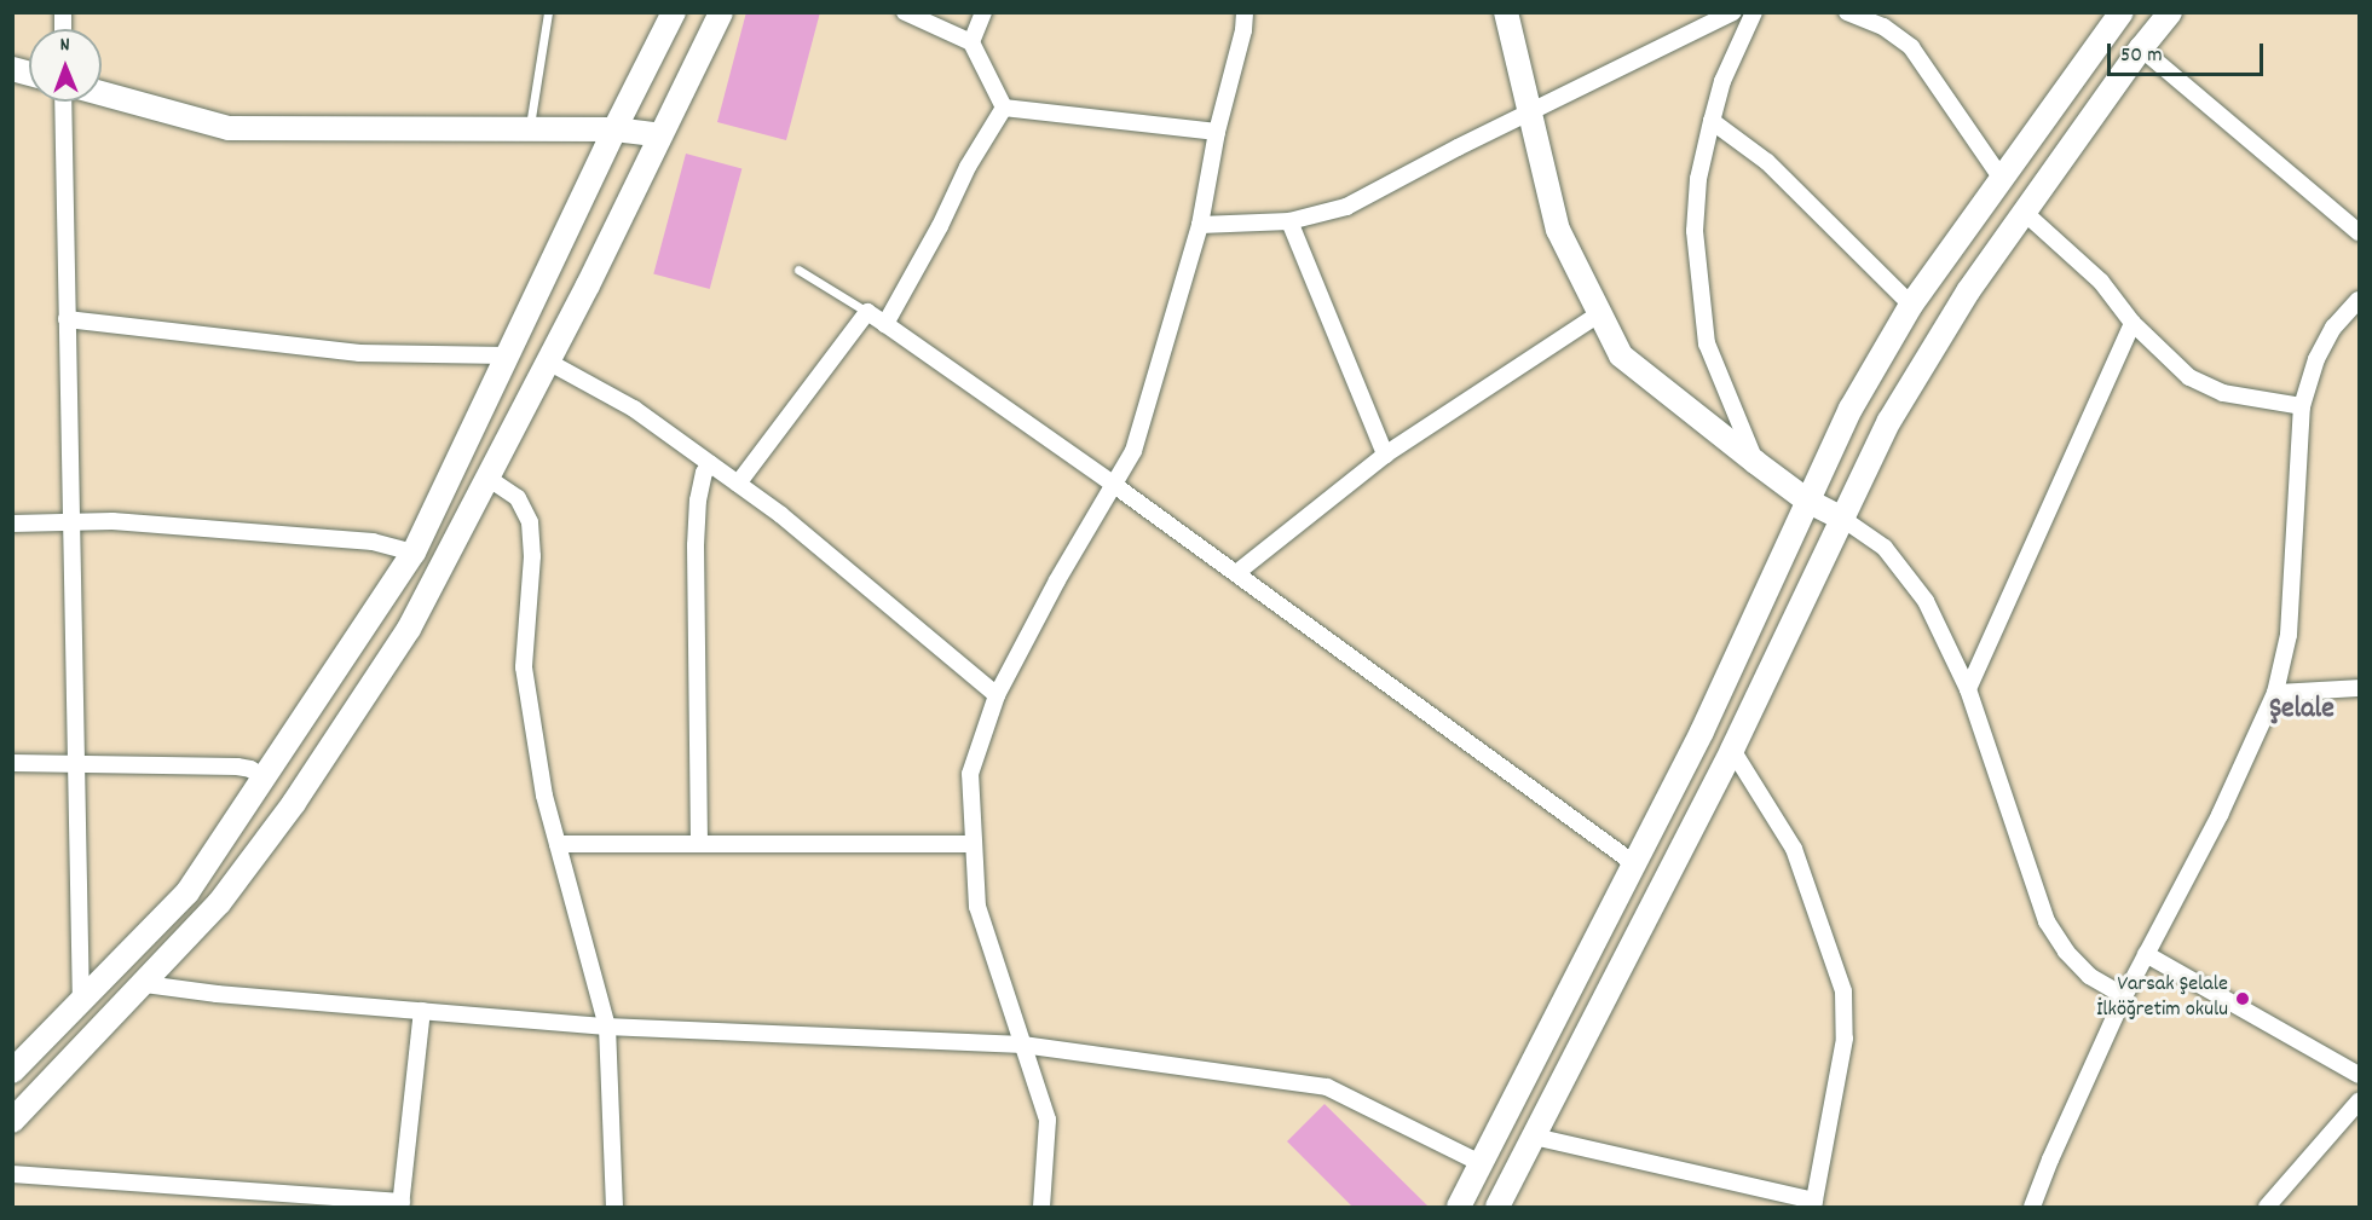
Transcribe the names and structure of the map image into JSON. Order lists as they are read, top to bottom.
{
  "districts": ["Şelale"],
  "places": ["Varsak Şelale İlköğretim okulu"],
  "scale_bar": "50 m",
  "north": "top"
}
